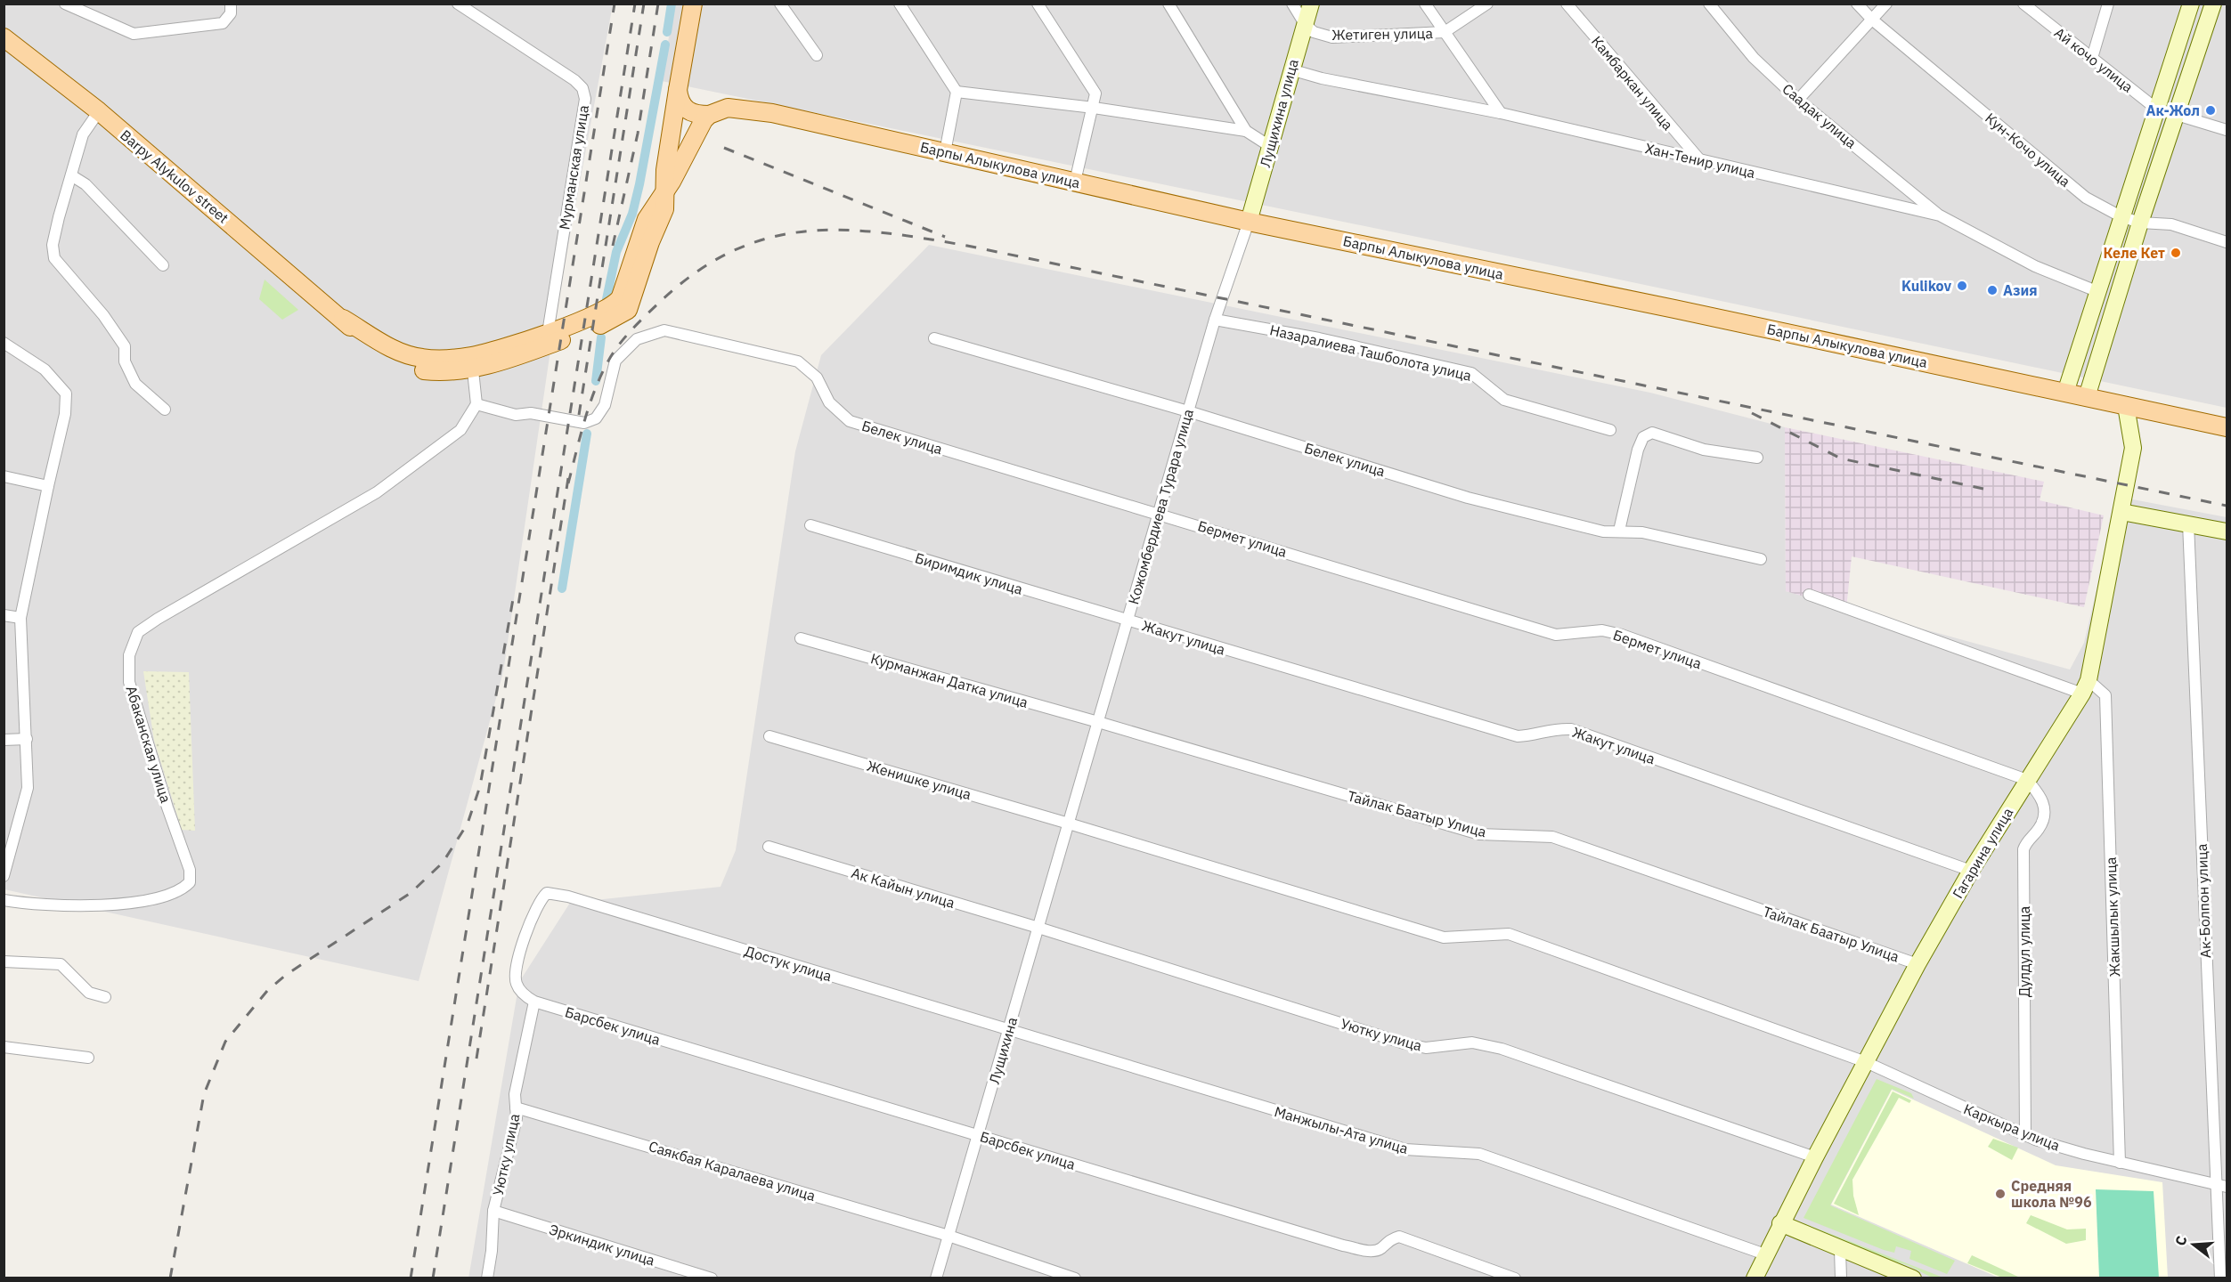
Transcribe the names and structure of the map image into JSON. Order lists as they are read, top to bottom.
{
  "streets": {
    "main road": [
      "Лущихина улица",
      "Барпы Алыкулова улица",
      "Barpy Alykulov street",
      "Гагарина улица"
    ],
    "street": [
      "Жетиген улица",
      "Ай кочо улица",
      "Камбаркан улица",
      "Саадак улица",
      "Кун-Кочо улица",
      "Хан-Тенир улица",
      "Мурманская улица",
      "Назаралиева Ташболота улица",
      "Белек улица",
      "Кожомбердиева Турара улица",
      "Бермет улица",
      "Биримдик улица",
      "Жакут улица",
      "Курманжан Датка улица",
      "Абаканская улица",
      "Женишке улица",
      "Тайлак Баатыр Улица",
      "Ак Кайын улица",
      "Ак-Болпон улица",
      "Жакшылык улица",
      "Дулдул улица",
      "Достук улица",
      "Барсбек улица",
      "Уютку улица",
      "Лущихина",
      "Каркыра улица",
      "Манжылы-Ата улица",
      "Саякбая Каралаева улица",
      "Эркиндик улица"
    ]
  },
  "crossings": [
    ["Жетиген улица", "Лущихина улица"],
    ["Камбаркан улица", "Хан-Тенир улица"],
    ["Лущихина улица", "Хан-Тенир улица"],
    ["Лущихина улица", "Барпы Алыкулова улица"],
    ["Лущихина улица", "Кожомбердиева Турара улица"],
    ["Саадак улица", "Хан-Тенир улица"],
    ["Барпы Алыкулова улица", "Кожомбердиева Турара улица"],
    ["Барпы Алыкулова улица", "Гагарина улица"],
    ["Назаралиева Ташболота улица", "Кожомбердиева Турара улица"],
    ["Белек улица", "Кожомбердиева Турара улица"],
    ["Белек улица", "Бермет улица"],
    ["Белек улица", "Абаканская улица"],
    ["Кожомбердиева Турара улица", "Бермет улица"],
    ["Кожомбердиева Турара улица", "Биримдик улица"],
    ["Кожомбердиева Турара улица", "Жакут улица"],
    ["Кожомбердиева Турара улица", "Курманжан Датка улица"],
    ["Кожомбердиева Турара улица", "Женишке улица"],
    ["Кожомбердиева Турара улица", "Тайлак Баатыр Улица"],
    ["Кожомбердиева Турара улица", "Лущихина"],
    ["Бермет улица", "Гагарина улица"],
    ["Бермет улица", "Дулдул улица"],
    ["Биримдик улица", "Жакут улица"],
    ["Жакут улица", "Гагарина улица"],
    ["Курманжан Датка улица", "Тайлак Баатыр Улица"],
    ["Женишке улица", "Гагарина улица"],
    ["Женишке улица", "Лущихина"],
    ["Женишке улица", "Каркыра улица"],
    ["Тайлак Баатыр Улица", "Гагарина улица"],
    ["Гагарина улица", "Жакшылык улица"],
    ["Гагарина улица", "Дулдул улица"],
    ["Гагарина улица", "Уютку улица"],
    ["Гагарина улица", "Каркыра улица"],
    ["Гагарина улица", "Манжылы-Ата улица"],
    ["Ак Кайын улица", "Уютку улица"],
    ["Ак Кайын улица", "Лущихина"],
    ["Ак-Болпон улица", "Каркыра улица"],
    ["Жакшылык улица", "Каркыра улица"],
    ["Дулдул улица", "Каркыра улица"],
    ["Достук улица", "Барсбек улица"],
    ["Достук улица", "Уютку улица"],
    ["Достук улица", "Лущихина"],
    ["Достук улица", "Манжылы-Ата улица"],
    ["Барсбек улица", "Уютку улица"],
    ["Барсбек улица", "Лущихина"],
    ["Уютку улица", "Лущихина"],
    ["Уютку улица", "Саякбая Каралаева улица"],
    ["Уютку улица", "Эркиндик улица"],
    ["Лущихина", "Манжылы-Ата улица"],
    ["Лущихина", "Саякбая Каралаева улица"]
  ],
  "places": [
    "Ак-Жол",
    "Келе Кет",
    "Kulikov",
    "Азия",
    "Средняя школа №96"
  ],
  "north": "left"
}
